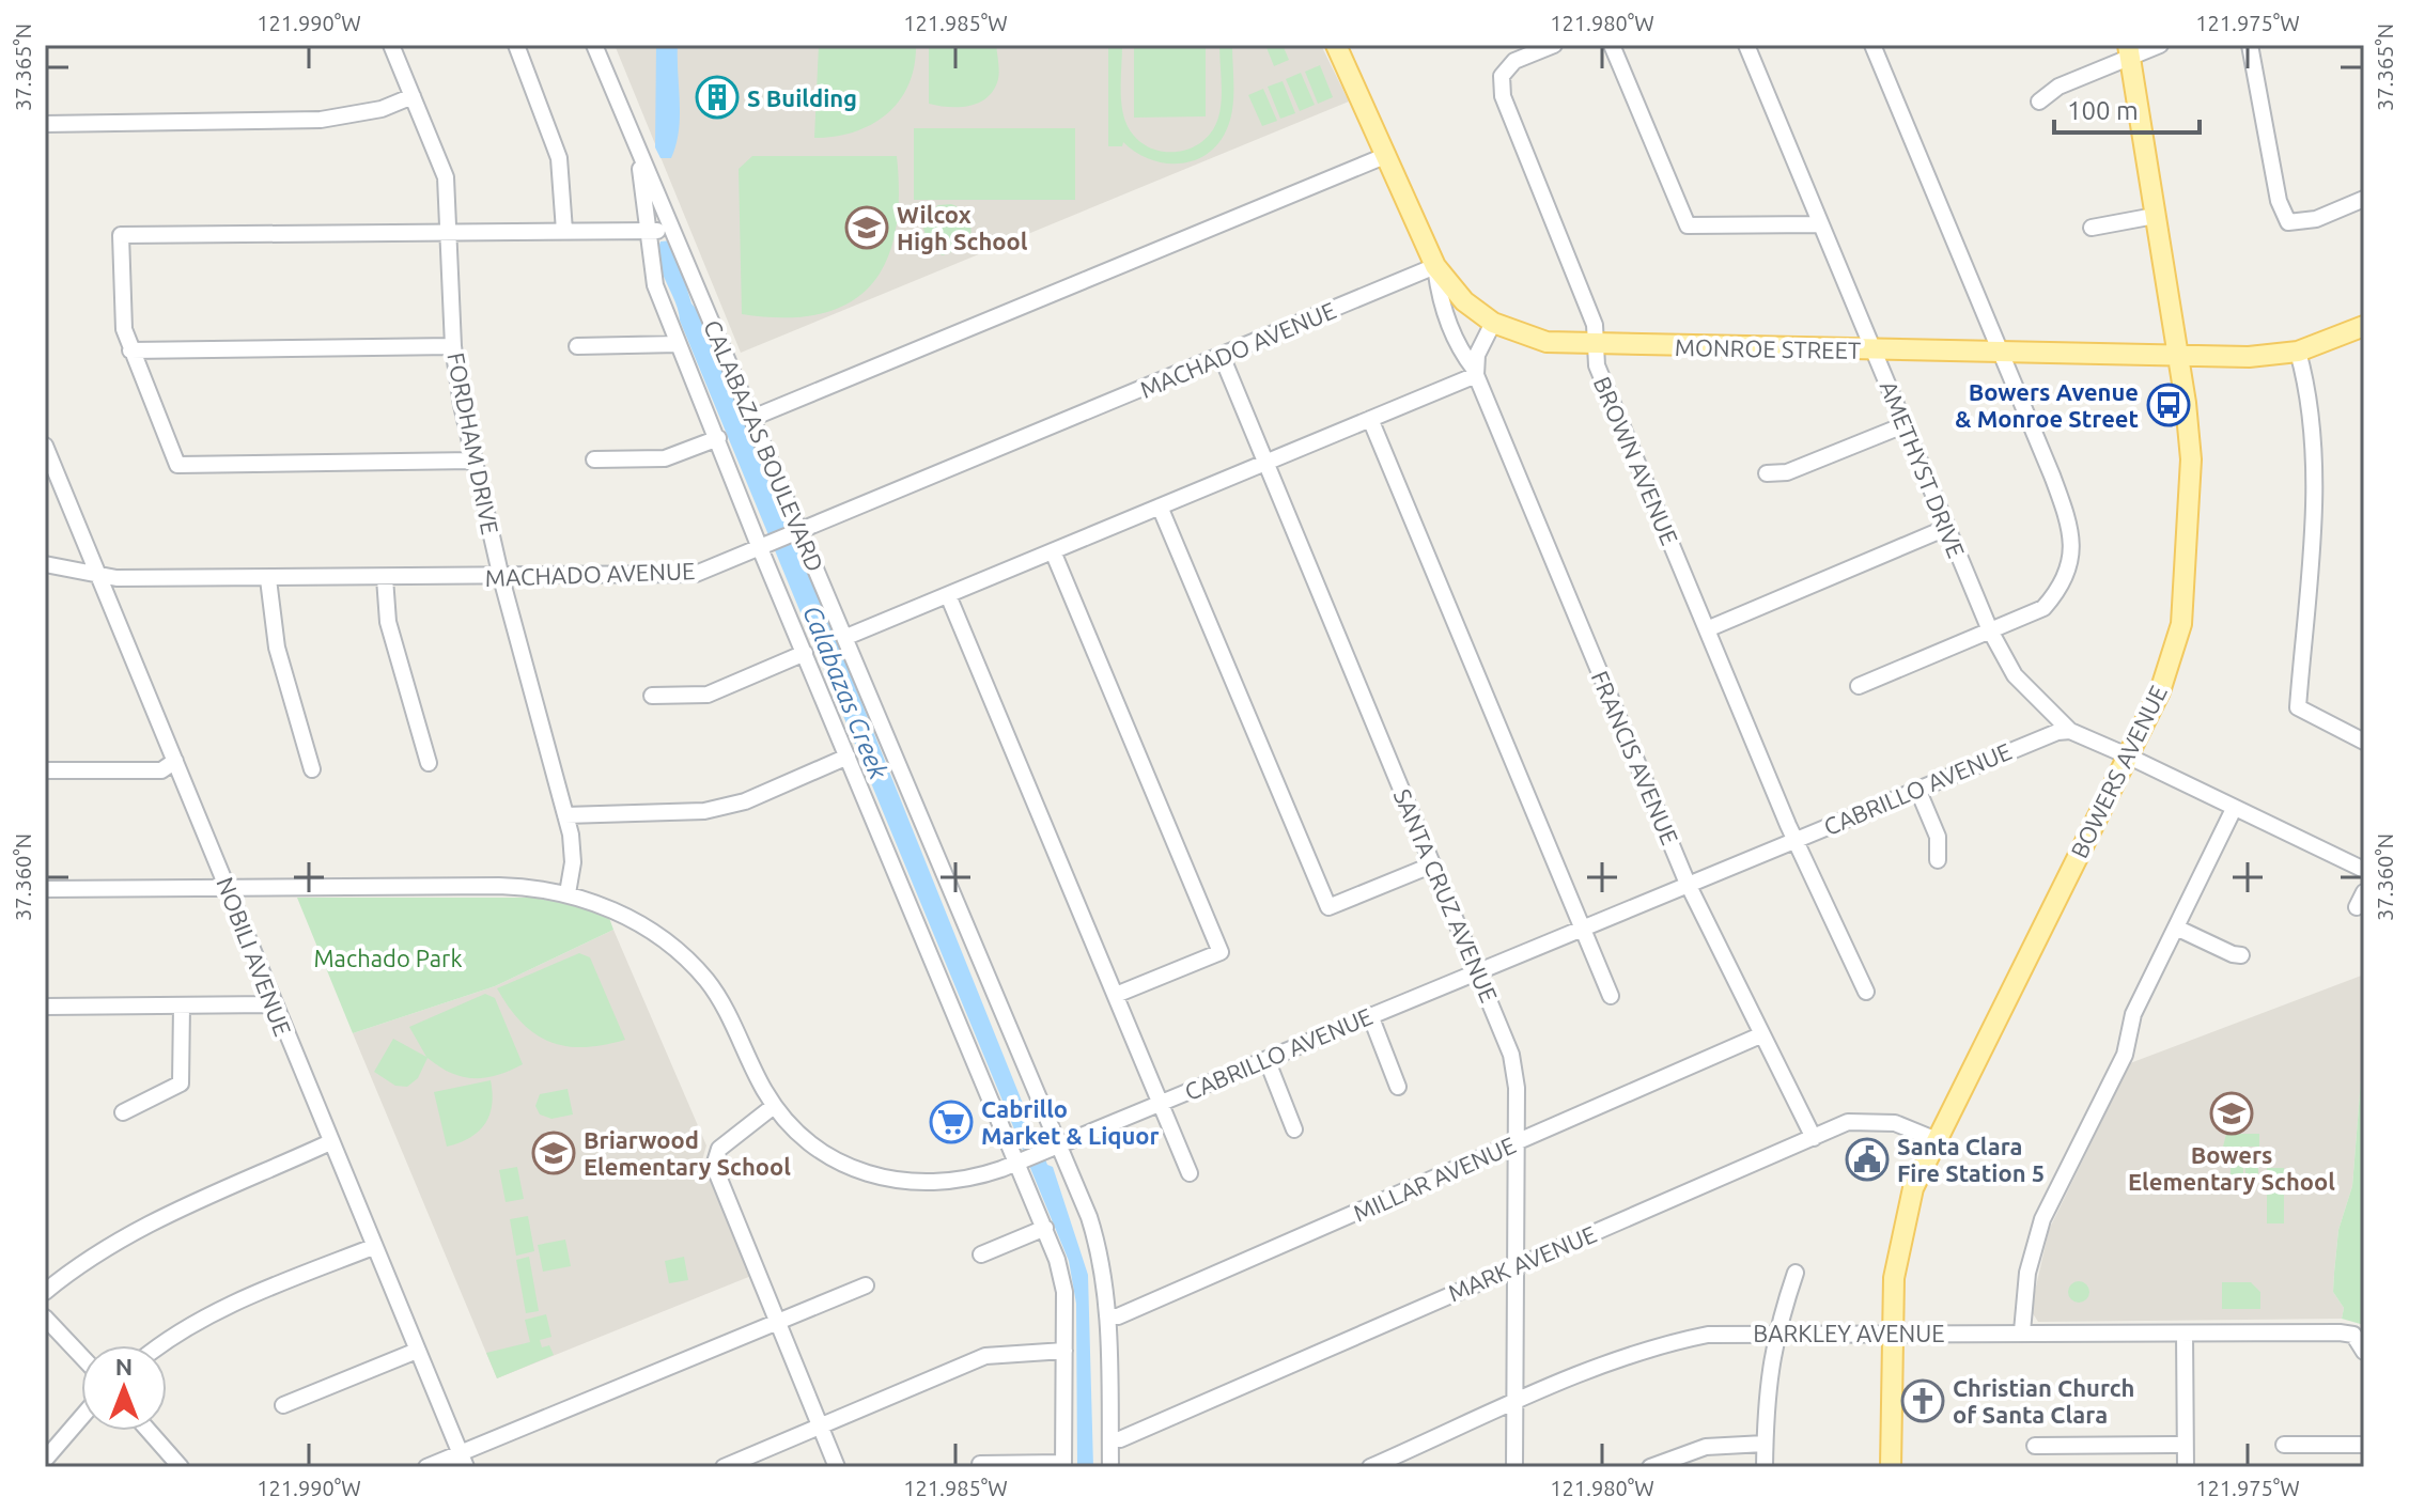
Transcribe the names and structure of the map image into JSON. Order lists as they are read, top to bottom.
{
  "streets": {
    "main road": ["MONROE STREET", "BOWERS AVENUE"],
    "street": [
      "MACHADO AVENUE",
      "FORDHAM DRIVE",
      "CALABAZAS BOULEVARD",
      "BROWN AVENUE",
      "AMETHYST DRIVE",
      "FRANCIS AVENUE",
      "CABRILLO AVENUE",
      "SANTA CRUZ AVENUE",
      "NOBILI AVENUE",
      "MILLAR AVENUE",
      "MARK AVENUE",
      "BARKLEY AVENUE"
    ]
  },
  "crossings": [
    ["MONROE STREET", "MACHADO AVENUE"],
    ["MONROE STREET", "BROWN AVENUE"],
    ["MONROE STREET", "AMETHYST DRIVE"],
    ["MONROE STREET", "FRANCIS AVENUE"],
    ["MONROE STREET", "BOWERS AVENUE"],
    ["MACHADO AVENUE", "FORDHAM DRIVE"],
    ["MACHADO AVENUE", "CALABAZAS BOULEVARD"],
    ["MACHADO AVENUE", "FRANCIS AVENUE"],
    ["MACHADO AVENUE", "SANTA CRUZ AVENUE"],
    ["MACHADO AVENUE", "NOBILI AVENUE"],
    ["FORDHAM DRIVE", "CABRILLO AVENUE"],
    ["CALABAZAS BOULEVARD", "CABRILLO AVENUE"],
    ["CALABAZAS BOULEVARD", "MILLAR AVENUE"],
    ["CALABAZAS BOULEVARD", "MARK AVENUE"],
    ["BROWN AVENUE", "CABRILLO AVENUE"],
    ["AMETHYST DRIVE", "CABRILLO AVENUE"],
    ["FRANCIS AVENUE", "CABRILLO AVENUE"],
    ["FRANCIS AVENUE", "MILLAR AVENUE"],
    ["FRANCIS AVENUE", "MARK AVENUE"],
    ["BOWERS AVENUE", "MARK AVENUE"],
    ["BOWERS AVENUE", "BARKLEY AVENUE"],
    ["CABRILLO AVENUE", "SANTA CRUZ AVENUE"],
    ["CABRILLO AVENUE", "NOBILI AVENUE"],
    ["SANTA CRUZ AVENUE", "MILLAR AVENUE"],
    ["SANTA CRUZ AVENUE", "MARK AVENUE"],
    ["SANTA CRUZ AVENUE", "BARKLEY AVENUE"]
  ],
  "water": ["Calabazas Creek"],
  "parks": ["Machado Park"],
  "places": {
    "building": ["S Building"],
    "school or university": ["Wilcox High School", "Bowers Elementary School", "Briarwood Elementary School"],
    "bus stop": ["Bowers Avenue & Monroe Street"],
    "supermarket": ["Cabrillo Market & Liquor"],
    "public building": ["Santa Clara Fire Station 5"],
    "church": ["Christian Church of Santa Clara"]
  },
  "scale_bar": "100 m",
  "north": "top",
  "coordinates": [
    "121.990°W",
    "121.985°W",
    "121.980°W",
    "121.975°W",
    "37.365°N",
    "37.360°N"
  ]
}
